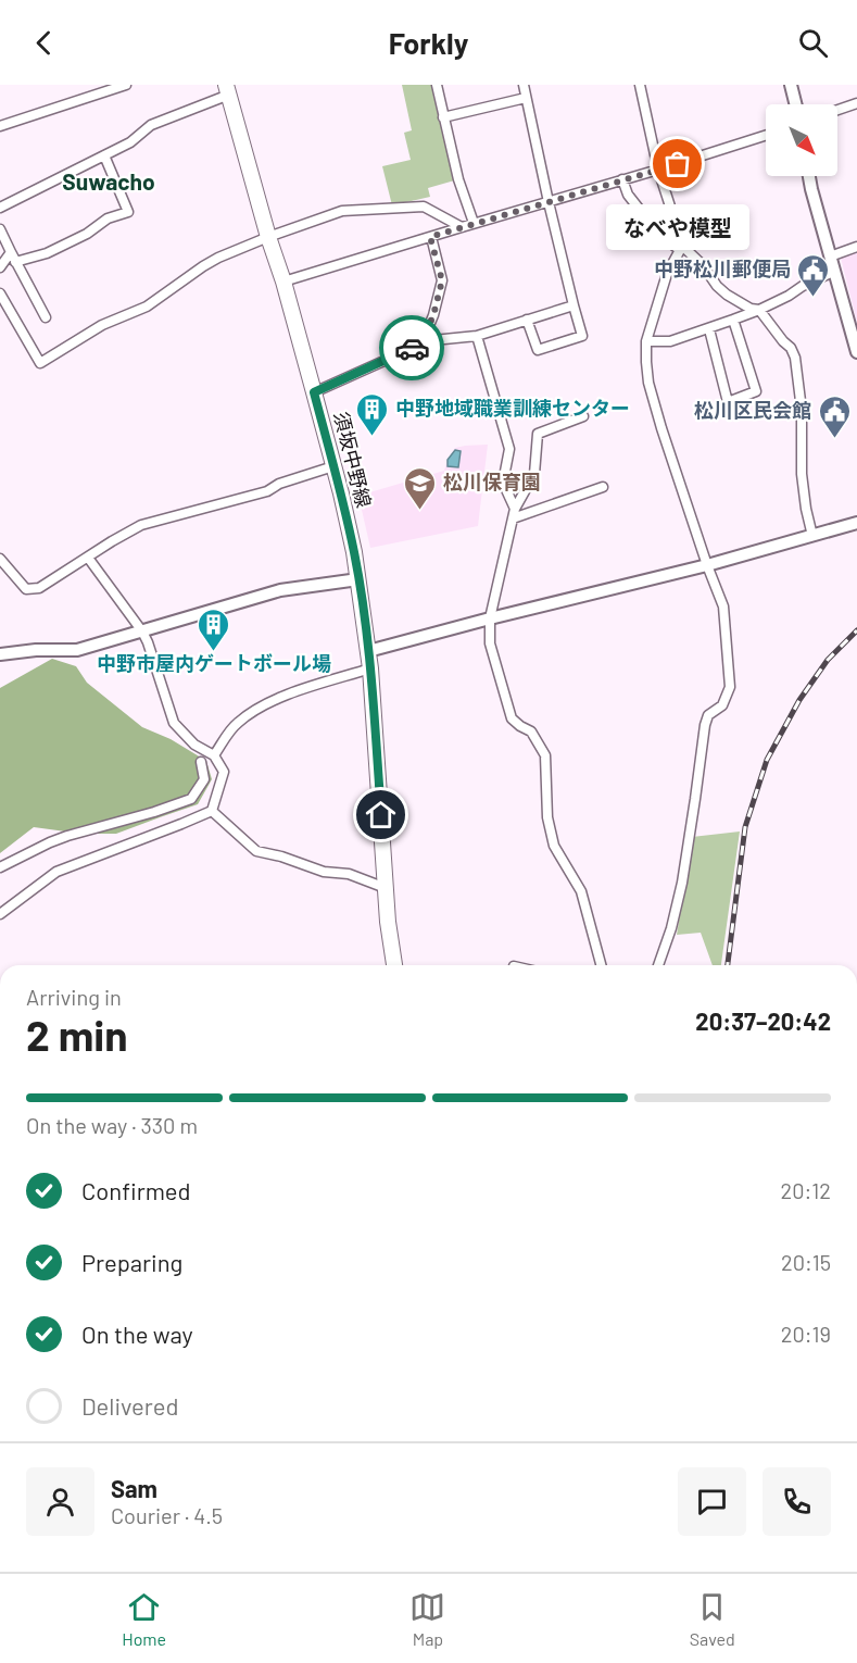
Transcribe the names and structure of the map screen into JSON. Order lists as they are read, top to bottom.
{
  "streets": {
    "main road": ["須坂中野線"]
  },
  "districts": ["Suwacho"],
  "places": {
    "other": ["なべや模型"],
    "public building": ["中野松川郵便局", "松川区民会館"],
    "building": ["中野地域職業訓練センター", "中野市屋内ゲートボール場"],
    "school or university": ["松川保育園"]
  },
  "north": "bottom right",
  "page": {
    "header": "Forkly",
    "bubble": "なべや模型",
    "heading": ["2 min", "Arriving in", "20:37–20:42"],
    "panel": ["Sam", "Courier · 4.5"],
    "bar": "On the way · 330 m",
    "list": [
      ["Confirmed", "20:12"],
      ["Preparing", "20:15"],
      ["On the way", "20:19"],
      "Delivered"
    ],
    "tabs": ["Home", "Map", "Saved"]
  }
}
